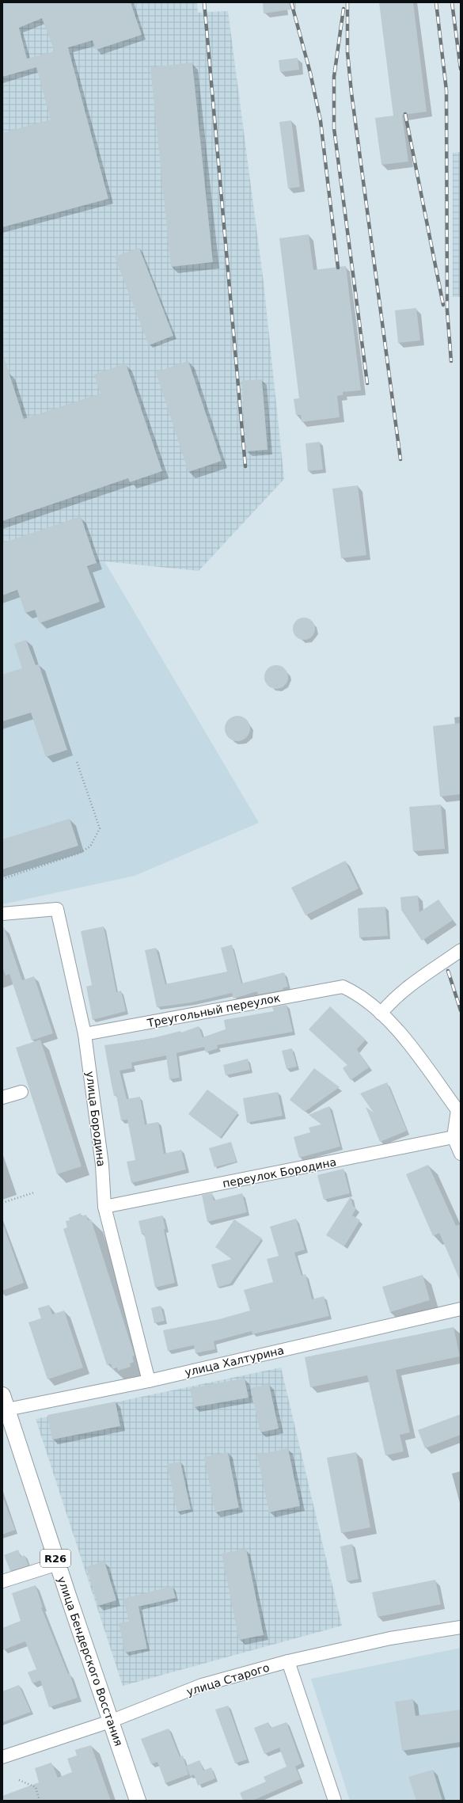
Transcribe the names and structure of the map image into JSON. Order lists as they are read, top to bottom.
{
  "streets": {
    "main road": ["R26", "улица Бендерского Восстания"],
    "street": [
      "Треугольный переулок",
      "улица Бородина",
      "переулок Бородина",
      "улица Халтурина",
      "улица Старого"
    ]
  },
  "crossings": [
    ["Треугольный переулок", "улица Бородина"],
    ["улица Бородина", "переулок Бородина"],
    ["улица Бородина", "улица Халтурина"],
    ["улица Халтурина", "улица Бендерского Восстания"],
    ["улица Бендерского Восстания", "улица Старого"]
  ]
}
